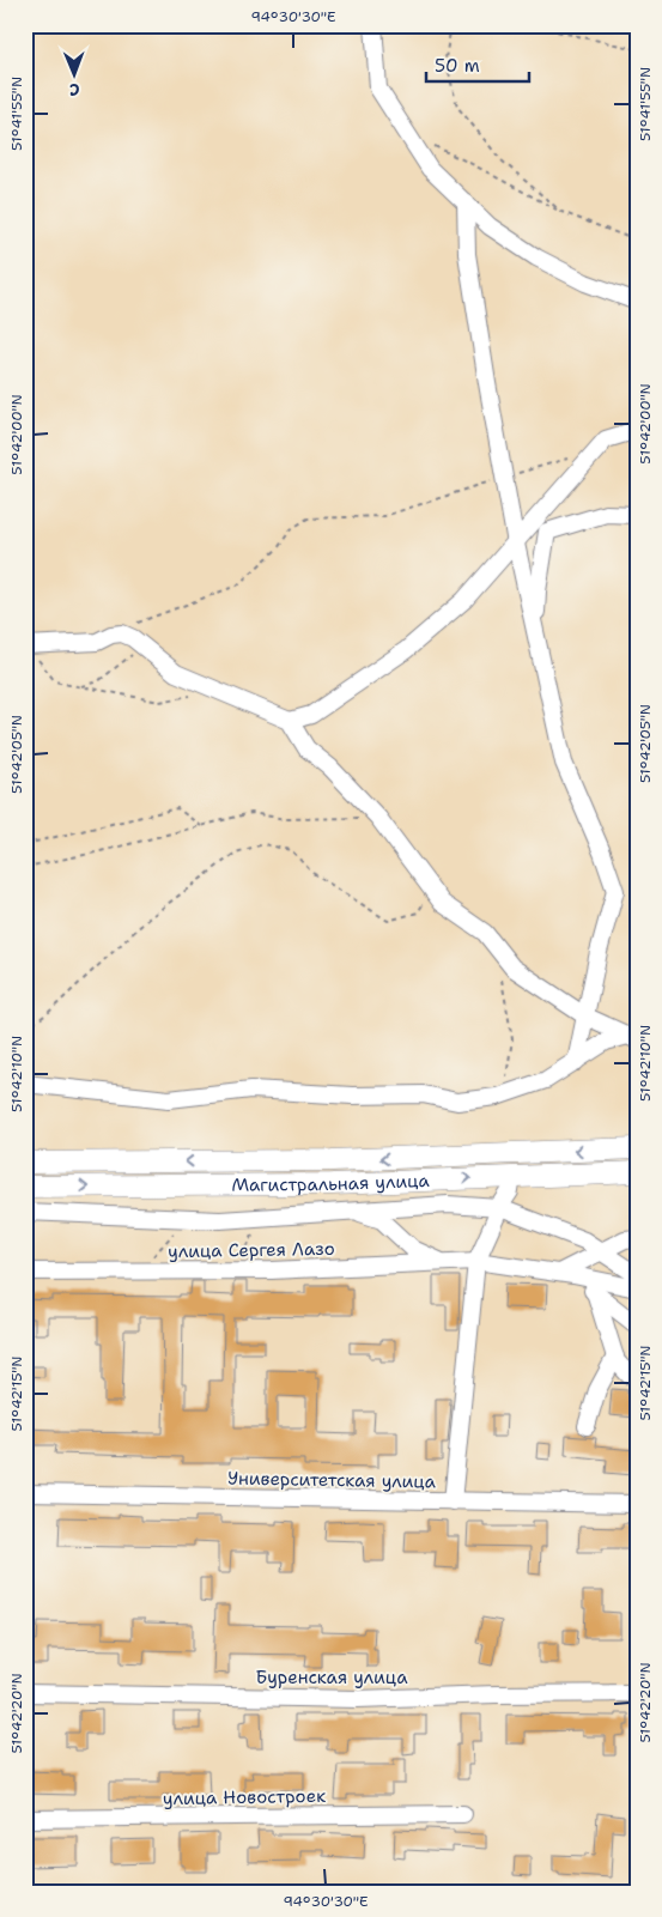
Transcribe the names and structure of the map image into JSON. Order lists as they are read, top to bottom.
{
  "streets": {
    "main road": ["Магистральная улица"],
    "street": [
      "улица Сергея Лазо",
      "Университетская улица",
      "Буренская улица",
      "улица Новостроек"
    ]
  },
  "scale_bar": "50 m",
  "north": "bottom",
  "coordinates": [
    "94°30'30\"E",
    "51°41'55\"N",
    "51°42'00\"N",
    "51°42'05\"N",
    "51°42'10\"N",
    "51°42'15\"N",
    "51°42'20\"N"
  ]
}
